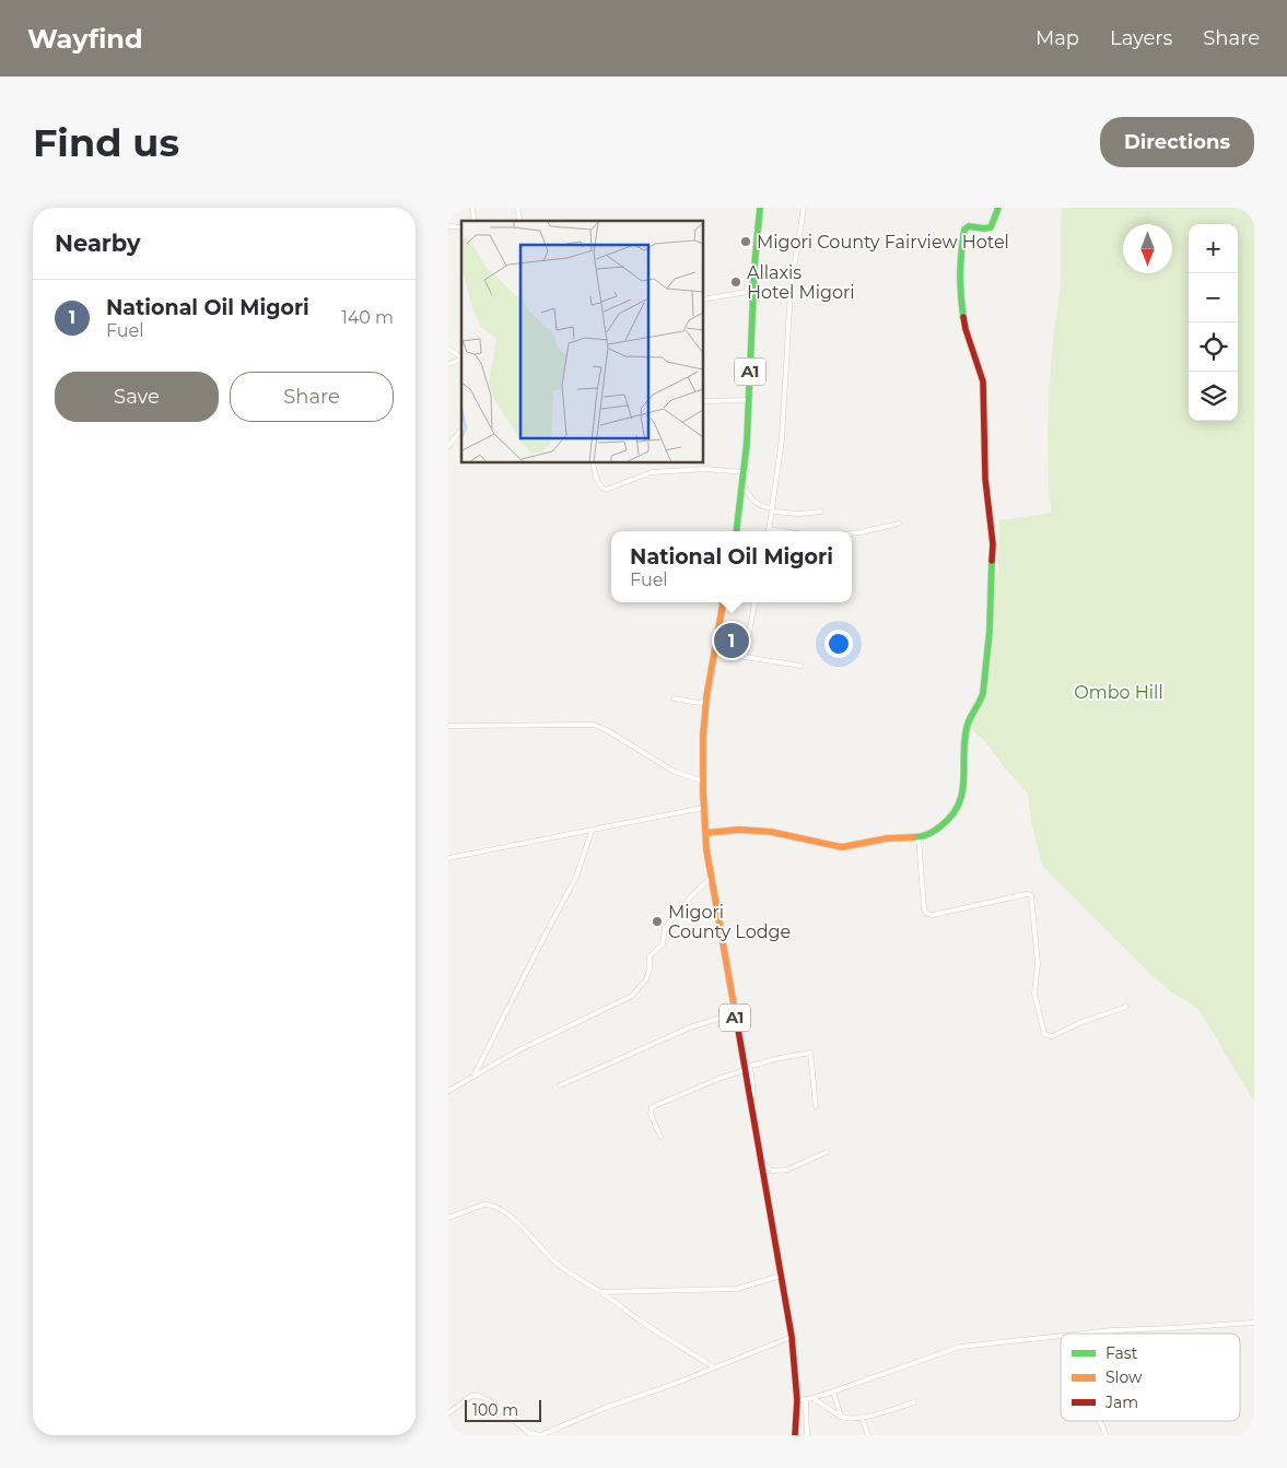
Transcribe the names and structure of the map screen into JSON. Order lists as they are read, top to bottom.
{
  "streets": {
    "main road": ["A1"]
  },
  "parks": ["Ombo Hill"],
  "places": ["Migori County Fairview Hotel", "Allaxis Hotel Migori", "Migori County Lodge"],
  "legend": ["Fast", "Slow", "Jam"],
  "scale_bar": "100 m",
  "north": "bottom",
  "page": {
    "header": "Wayfind",
    "nav": ["Map", "Layers", "Share"],
    "buttons": [
      "Directions",
      ["Save", "Share"]
    ],
    "title": "Find us",
    "heading": "Nearby",
    "map_buttons": ["+", "−"],
    "list": [
      {
        "mark": "1",
        "name": "National Oil Migori",
        "note": "Fuel",
        "value": "140 m"
      }
    ],
    "popup": ["National Oil Migori", "Fuel"],
    "pins": "1",
    "scale": "100 m"
  }
}
